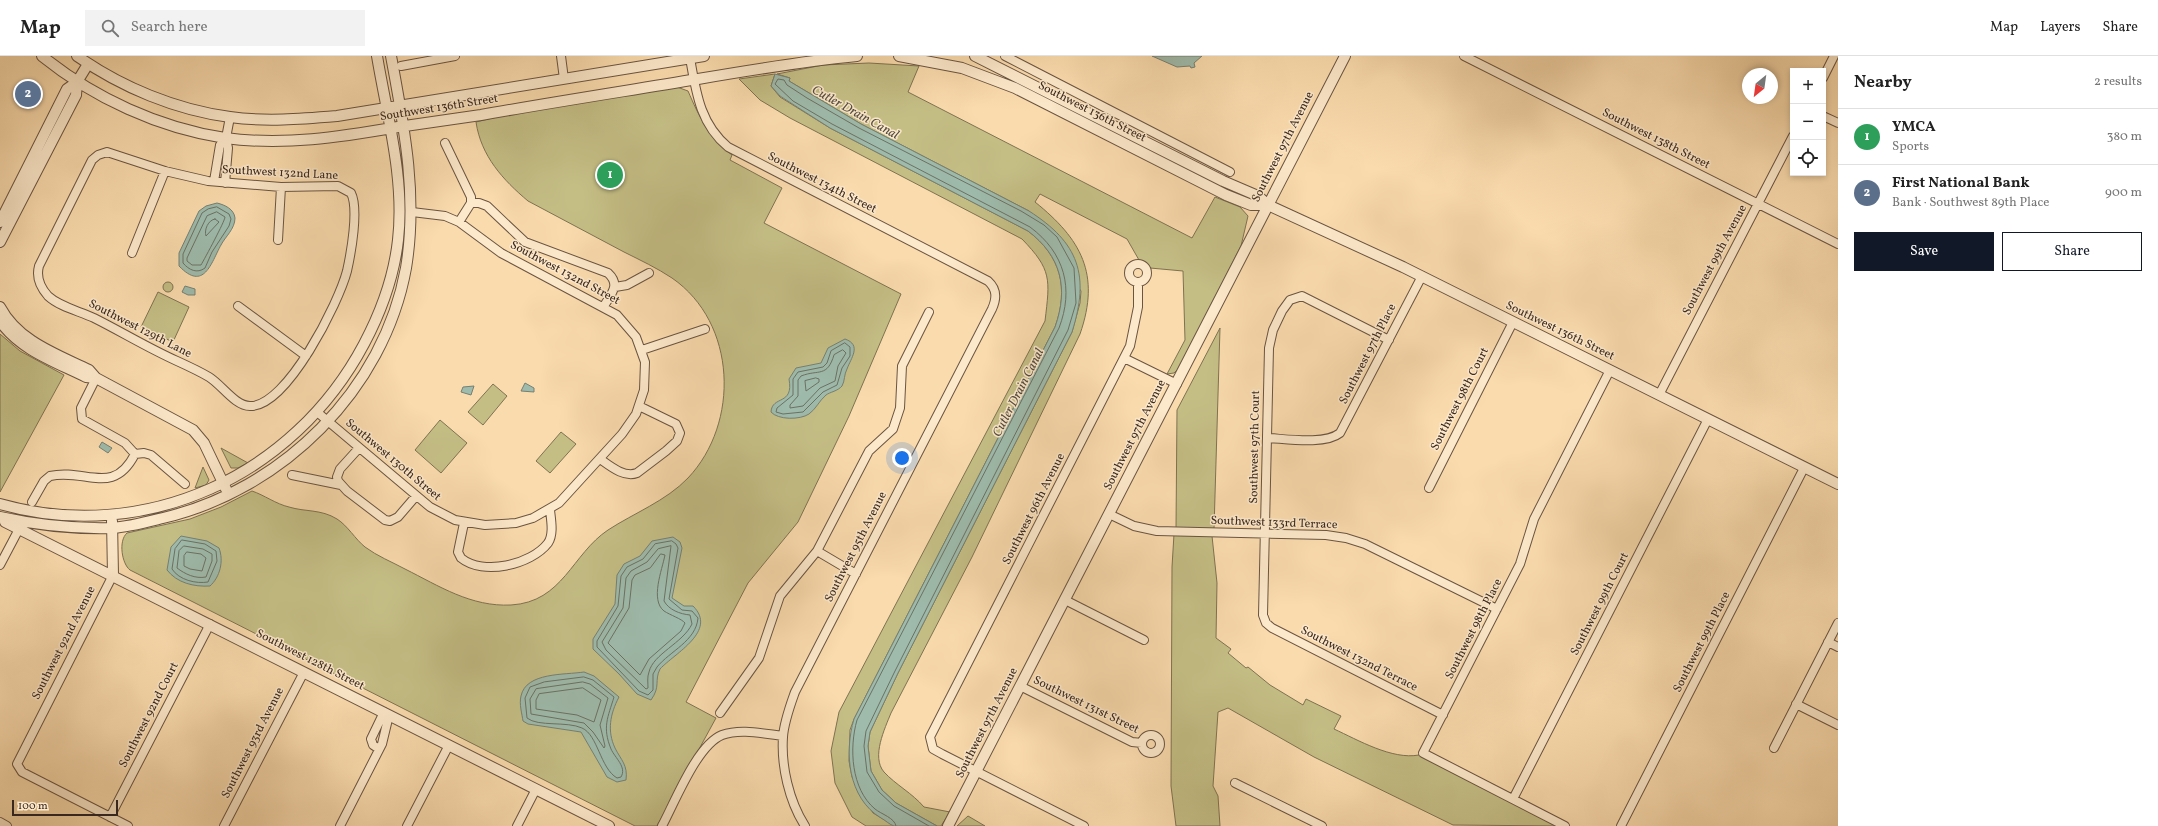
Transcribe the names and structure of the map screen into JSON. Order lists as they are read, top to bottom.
{
  "streets": {
    "street": [
      "Southwest 136th Street",
      "Southwest 138th Street",
      "Southwest 97th Avenue",
      "Southwest 132nd Lane",
      "Southwest 134th Street",
      "Southwest 99th Avenue",
      "Southwest 132nd Street",
      "Southwest 129th Lane",
      "Southwest 97th Place",
      "Southwest 98th Court",
      "Southwest 97th Court",
      "Southwest 130th Street",
      "Southwest 96th Avenue",
      "Southwest 133rd Terrace",
      "Southwest 95th Avenue",
      "Southwest 99th Court",
      "Southwest 98th Place",
      "Southwest 99th Place",
      "Southwest 92nd Avenue",
      "Southwest 132nd Terrace",
      "Southwest 128th Street",
      "Southwest 131st Street",
      "Southwest 92nd Court",
      "Southwest 93rd Avenue"
    ]
  },
  "crossings": [
    ["Southwest 136th Street", "Southwest 97th Avenue"],
    ["Southwest 136th Street", "Southwest 134th Street"],
    ["Southwest 136th Street", "Southwest 99th Avenue"],
    ["Southwest 136th Street", "Southwest 97th Place"],
    ["Southwest 136th Street", "Southwest 98th Court"],
    ["Southwest 136th Street", "Southwest 99th Court"],
    ["Southwest 136th Street", "Southwest 98th Place"],
    ["Southwest 136th Street", "Southwest 99th Place"],
    ["Southwest 138th Street", "Southwest 99th Avenue"],
    ["Southwest 97th Avenue", "Southwest 96th Avenue"],
    ["Southwest 97th Avenue", "Southwest 133rd Terrace"],
    ["Southwest 97th Avenue", "Southwest 131st Street"],
    ["Southwest 132nd Lane", "Southwest 129th Lane"],
    ["Southwest 134th Street", "Southwest 95th Avenue"],
    ["Southwest 132nd Street", "Southwest 130th Street"],
    ["Southwest 97th Place", "Southwest 97th Court"],
    ["Southwest 97th Court", "Southwest 133rd Terrace"],
    ["Southwest 97th Court", "Southwest 132nd Terrace"],
    ["Southwest 133rd Terrace", "Southwest 98th Place"],
    ["Southwest 99th Court", "Southwest 98th Place"],
    ["Southwest 98th Place", "Southwest 132nd Terrace"],
    ["Southwest 92nd Avenue", "Southwest 128th Street"],
    ["Southwest 92nd Avenue", "Southwest 92nd Court"],
    ["Southwest 128th Street", "Southwest 92nd Court"],
    ["Southwest 128th Street", "Southwest 93rd Avenue"]
  ],
  "water": ["Cutler Drain Canal"],
  "scale_bar": "100 m",
  "north": "bottom left",
  "page": {
    "header": "Map",
    "search": "Search here",
    "nav": ["Map", "Layers", "Share"],
    "heading": ["Nearby", "2 results"],
    "map_buttons": ["+", "−"],
    "pins": ["2", "1"],
    "list": [
      {
        "mark": "1",
        "name": "YMCA",
        "note": "Sports",
        "value": "380 m"
      },
      {
        "mark": "2",
        "name": "First National Bank",
        "note": "Bank · Southwest 89th Place",
        "value": "900 m"
      }
    ],
    "buttons": ["Save", "Share"],
    "scale": "100 m"
  }
}
